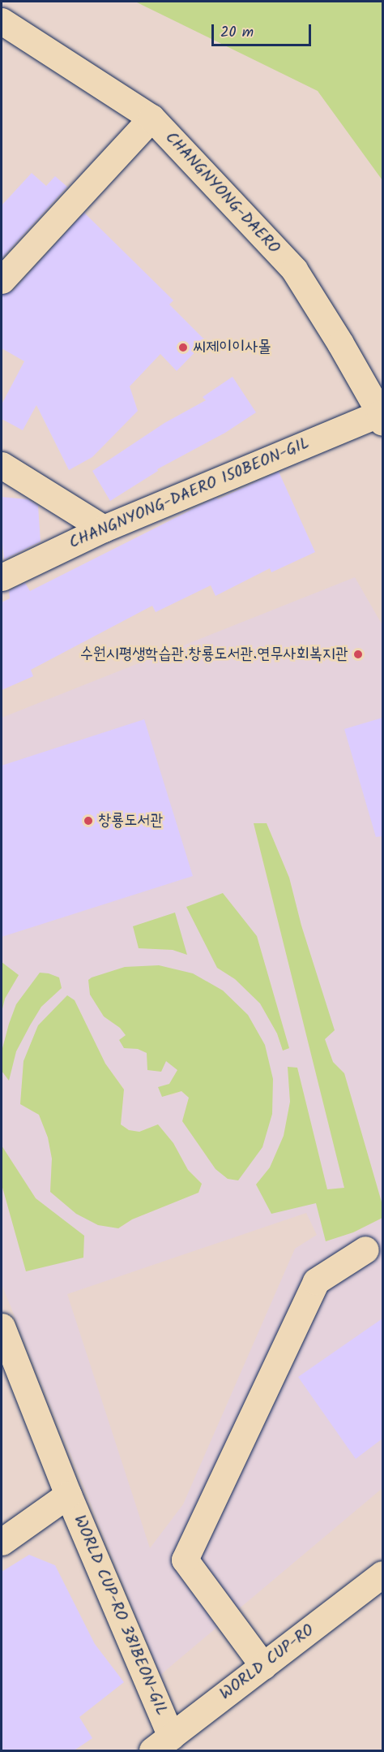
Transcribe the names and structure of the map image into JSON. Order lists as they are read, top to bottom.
{
  "streets": {
    "street": [
      "CHANGNYONG-DAERO",
      "CHANGNYONG-DAERO 150BEON-GIL",
      "WORLD CUP-RO 381BEON-GIL",
      "WORLD CUP-RO"
    ]
  },
  "crossings": [
    ["CHANGNYONG-DAERO", "CHANGNYONG-DAERO 150BEON-GIL"],
    ["WORLD CUP-RO 381BEON-GIL", "WORLD CUP-RO"]
  ],
  "places": ["씨제이이사몰", "수원시평생학습관.창룡도서관.연무사회복지관", "창룡도서관"],
  "scale_bar": "20 m"
}
